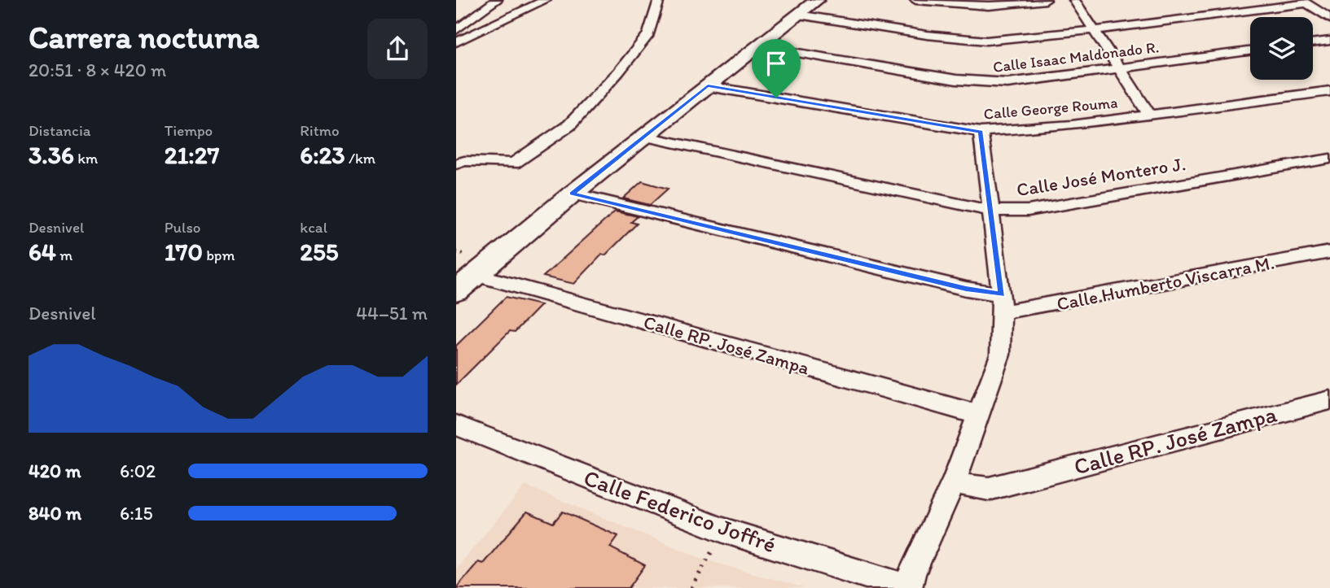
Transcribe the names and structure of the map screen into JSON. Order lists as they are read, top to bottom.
{
  "streets": {
    "street": [
      "Calle Isaac Maldonado R.",
      "Calle George Rouma",
      "Calle José Montero J.",
      "Calle Humberto Viscarra M.",
      "Calle RP. José Zampa",
      "Calle Federico Joffré"
    ]
  },
  "page": {
    "heading": ["Carrera nocturna", "20:51 · 8 × 420 m"],
    "stats": [
      ["Distancia", "3.36 km"],
      ["Tiempo", "21:27"],
      ["Ritmo", "6:23 /km"],
      ["Desnivel", "64 m"],
      ["Pulso", "170 bpm"],
      ["kcal", "255"]
    ],
    "chart": ["Desnivel", "44–51 m"],
    "list": [
      {
        "name": "420 m",
        "note": "6:02"
      },
      {
        "name": "840 m",
        "note": "6:15"
      }
    ]
  }
}
